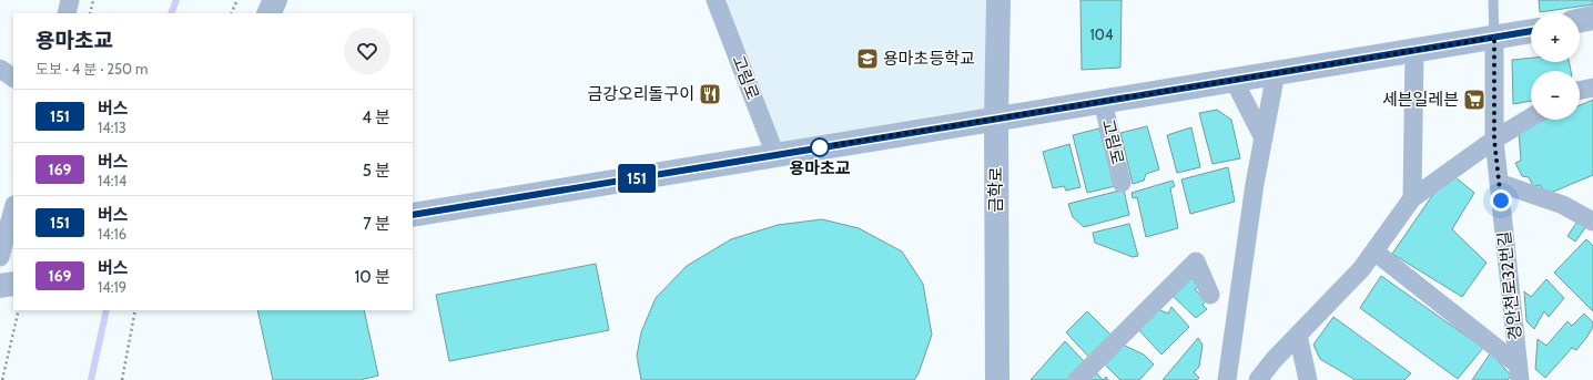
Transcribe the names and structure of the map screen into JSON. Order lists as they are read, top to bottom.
{
  "streets": {
    "street": ["고림로", "금학로", "경안천로32번길"]
  },
  "crossings": [
    ["고림로", "금학로"],
    ["고림로", "경안천로32번길"]
  ],
  "places": {
    "school or university": ["용마초등학교"],
    "restaurant": ["금강오리돌구이"],
    "supermarket": ["세븐일레븐"],
    "other": ["용마초교"]
  },
  "lines": ["bus line 151"],
  "house_numbers": ["104"],
  "page": {
    "on_map": "151",
    "map_buttons": ["+", "−"],
    "heading": ["용마초교", "도보 · 4 분 · 250 m"],
    "list": [
      {
        "mark": "151",
        "name": "버스",
        "note": "14:13",
        "value": "4 분"
      },
      {
        "mark": "169",
        "name": "버스",
        "note": "14:14",
        "value": "5 분"
      },
      {
        "mark": "151",
        "name": "버스",
        "note": "14:16",
        "value": "7 분"
      },
      {
        "mark": "169",
        "name": "버스",
        "note": "14:19",
        "value": "10 분"
      }
    ]
  }
}
